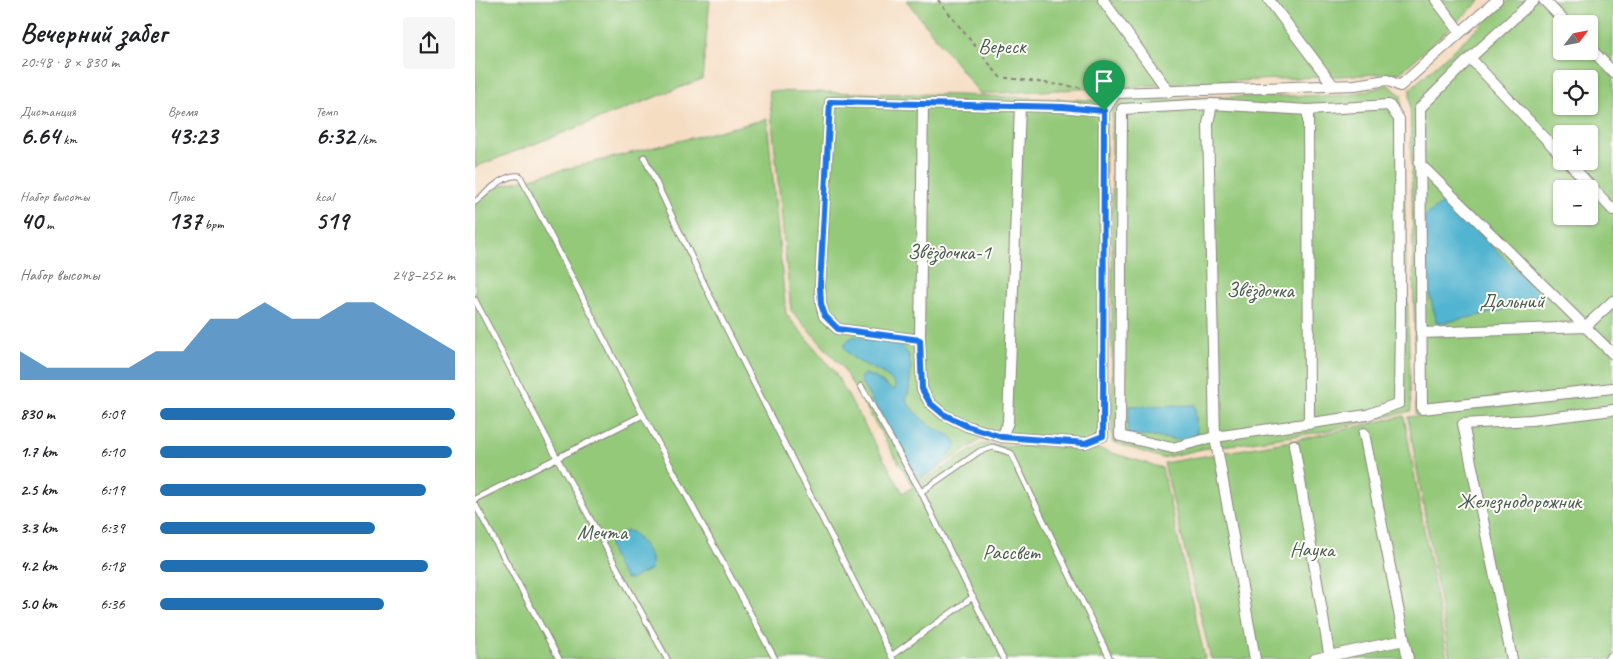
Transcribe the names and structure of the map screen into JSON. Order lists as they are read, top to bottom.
{
  "parks": [
    "Вереск",
    "Звёздочка-1",
    "Звёздочка",
    "Дальний",
    "Железнодорожник",
    "Мечта",
    "Наука",
    "Рассвет"
  ],
  "north": "top right",
  "page": {
    "heading": ["Вечерний забег", "20:48 · 8 × 830 m"],
    "map_buttons": ["+", "−"],
    "stats": [
      ["Дистанция", "6.64 km"],
      ["Время", "43:23"],
      ["Темп", "6:32 /km"],
      ["Набор высоты", "40 m"],
      ["Пульс", "137 bpm"],
      ["kcal", "519"]
    ],
    "chart": ["Набор высоты", "248–252 m"],
    "list": [
      {
        "name": "830 m",
        "note": "6:09"
      },
      {
        "name": "1.7 km",
        "note": "6:10"
      },
      {
        "name": "2.5 km",
        "note": "6:19"
      },
      {
        "name": "3.3 km",
        "note": "6:39"
      },
      {
        "name": "4.2 km",
        "note": "6:18"
      },
      {
        "name": "5.0 km",
        "note": "6:36"
      }
    ]
  }
}
